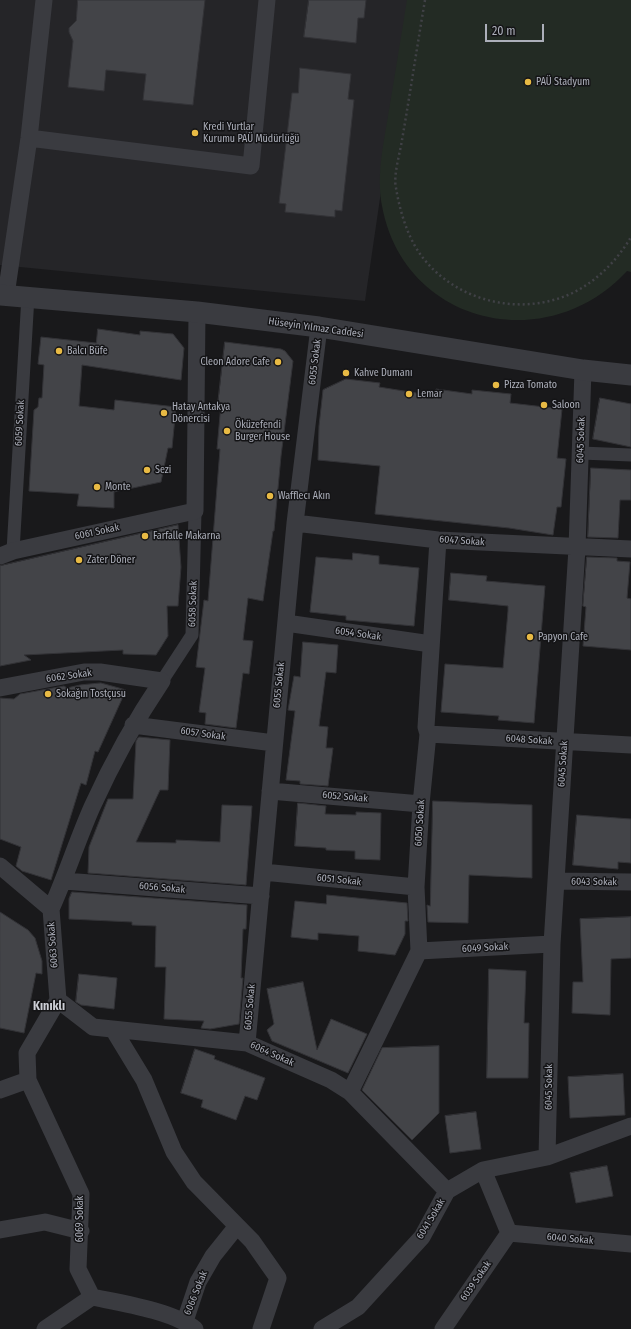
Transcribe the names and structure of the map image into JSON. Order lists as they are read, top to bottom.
{
  "streets": {
    "street": [
      "Hüseyin Yılmaz Caddesi",
      "6055 Sokak",
      "6059 Sokak",
      "6045 Sokak",
      "6061 Sokak",
      "6047 Sokak",
      "6058 Sokak",
      "6054 Sokak",
      "6062 Sokak",
      "6057 Sokak",
      "6048 Sokak",
      "6052 Sokak",
      "6050 Sokak",
      "6051 Sokak",
      "6043 Sokak",
      "6056 Sokak",
      "6063 Sokak",
      "6049 Sokak",
      "6064 Sokak",
      "6069 Sokak",
      "6041 Sokak",
      "6040 Sokak",
      "6039 Sokak",
      "6066 Sokak"
    ]
  },
  "crossings": [
    ["Hüseyin Yılmaz Caddesi", "6055 Sokak"],
    ["Hüseyin Yılmaz Caddesi", "6059 Sokak"],
    ["Hüseyin Yılmaz Caddesi", "6045 Sokak"],
    ["Hüseyin Yılmaz Caddesi", "6058 Sokak"],
    ["6055 Sokak", "6047 Sokak"],
    ["6055 Sokak", "6054 Sokak"],
    ["6055 Sokak", "6057 Sokak"],
    ["6055 Sokak", "6052 Sokak"],
    ["6055 Sokak", "6051 Sokak"],
    ["6055 Sokak", "6056 Sokak"],
    ["6055 Sokak", "6064 Sokak"],
    ["6059 Sokak", "6061 Sokak"],
    ["6045 Sokak", "6047 Sokak"],
    ["6045 Sokak", "6048 Sokak"],
    ["6045 Sokak", "6043 Sokak"],
    ["6045 Sokak", "6049 Sokak"],
    ["6045 Sokak", "6041 Sokak"],
    ["6061 Sokak", "6058 Sokak"],
    ["6047 Sokak", "6050 Sokak"],
    ["6058 Sokak", "6062 Sokak"],
    ["6058 Sokak", "6057 Sokak"],
    ["6058 Sokak", "6056 Sokak"],
    ["6058 Sokak", "6063 Sokak"],
    ["6054 Sokak", "6050 Sokak"],
    ["6048 Sokak", "6050 Sokak"],
    ["6052 Sokak", "6050 Sokak"],
    ["6050 Sokak", "6051 Sokak"],
    ["6050 Sokak", "6049 Sokak"],
    ["6050 Sokak", "6064 Sokak"],
    ["6063 Sokak", "6064 Sokak"],
    ["6063 Sokak", "6069 Sokak"],
    ["6064 Sokak", "6069 Sokak"],
    ["6064 Sokak", "6041 Sokak"],
    ["6040 Sokak", "6039 Sokak"]
  ],
  "districts": ["Kınıklı"],
  "places": [
    "PAÜ Stadyum",
    "Kredi Yurtlar Kurumu PAÜ Müdürlüğü",
    "Balcı Büfe",
    "Cleon Adore Cafe",
    "Kahve Dumanı",
    "Pizza Tomato",
    "Lemar",
    "Saloon",
    "Hatay Antakya Dönercisi",
    "Öküzefendi Burger House",
    "Sezi",
    "Monte",
    "Wafflecı Akın",
    "Farfalle Makarna",
    "Zater Döner",
    "Papyon Cafe",
    "Sokağın Tostçusu"
  ],
  "scale_bar": "20 m"
}
